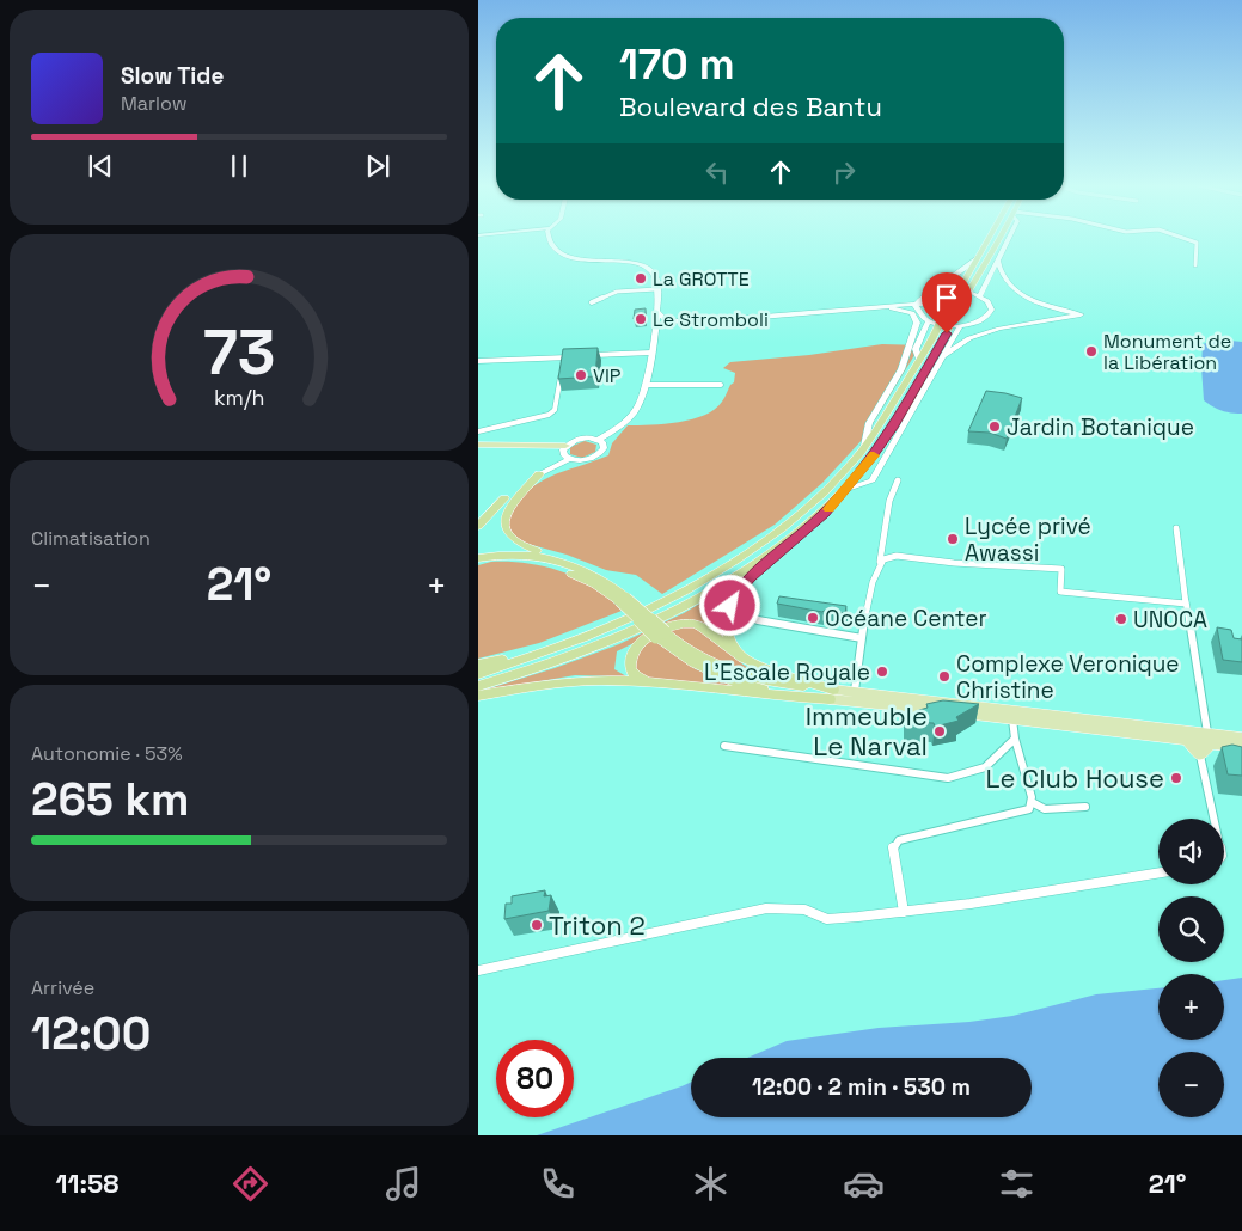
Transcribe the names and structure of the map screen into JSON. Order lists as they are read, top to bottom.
{
  "places": [
    "La GROTTE",
    "Le Stromboli",
    "Monument de la Libération",
    "VIP",
    "Jardin Botanique",
    "Lycée privé Awassi",
    "Océane Center",
    "UNOCA",
    "L'Escale Royale",
    "Complexe Veronique Christine",
    "Immeuble Le Narval",
    "Le Club House",
    "Triton 2"
  ],
  "page": {
    "turn": ["170 m", "Boulevard des Bantu"],
    "song": ["Slow Tide", "Marlow"],
    "tile": [
      "Climatisation",
      ["Autonomie · 53%", "265 km"],
      ["Arrivée", "12:00"]
    ],
    "heat": ["−", "21°", "+"],
    "map_buttons": ["+", "−"],
    "limit": "80",
    "trip": "12:00 · 2 min · 530 m",
    "tabs": ["11:58", "21°"],
    "gauge": ["73", "km/h"]
  }
}
